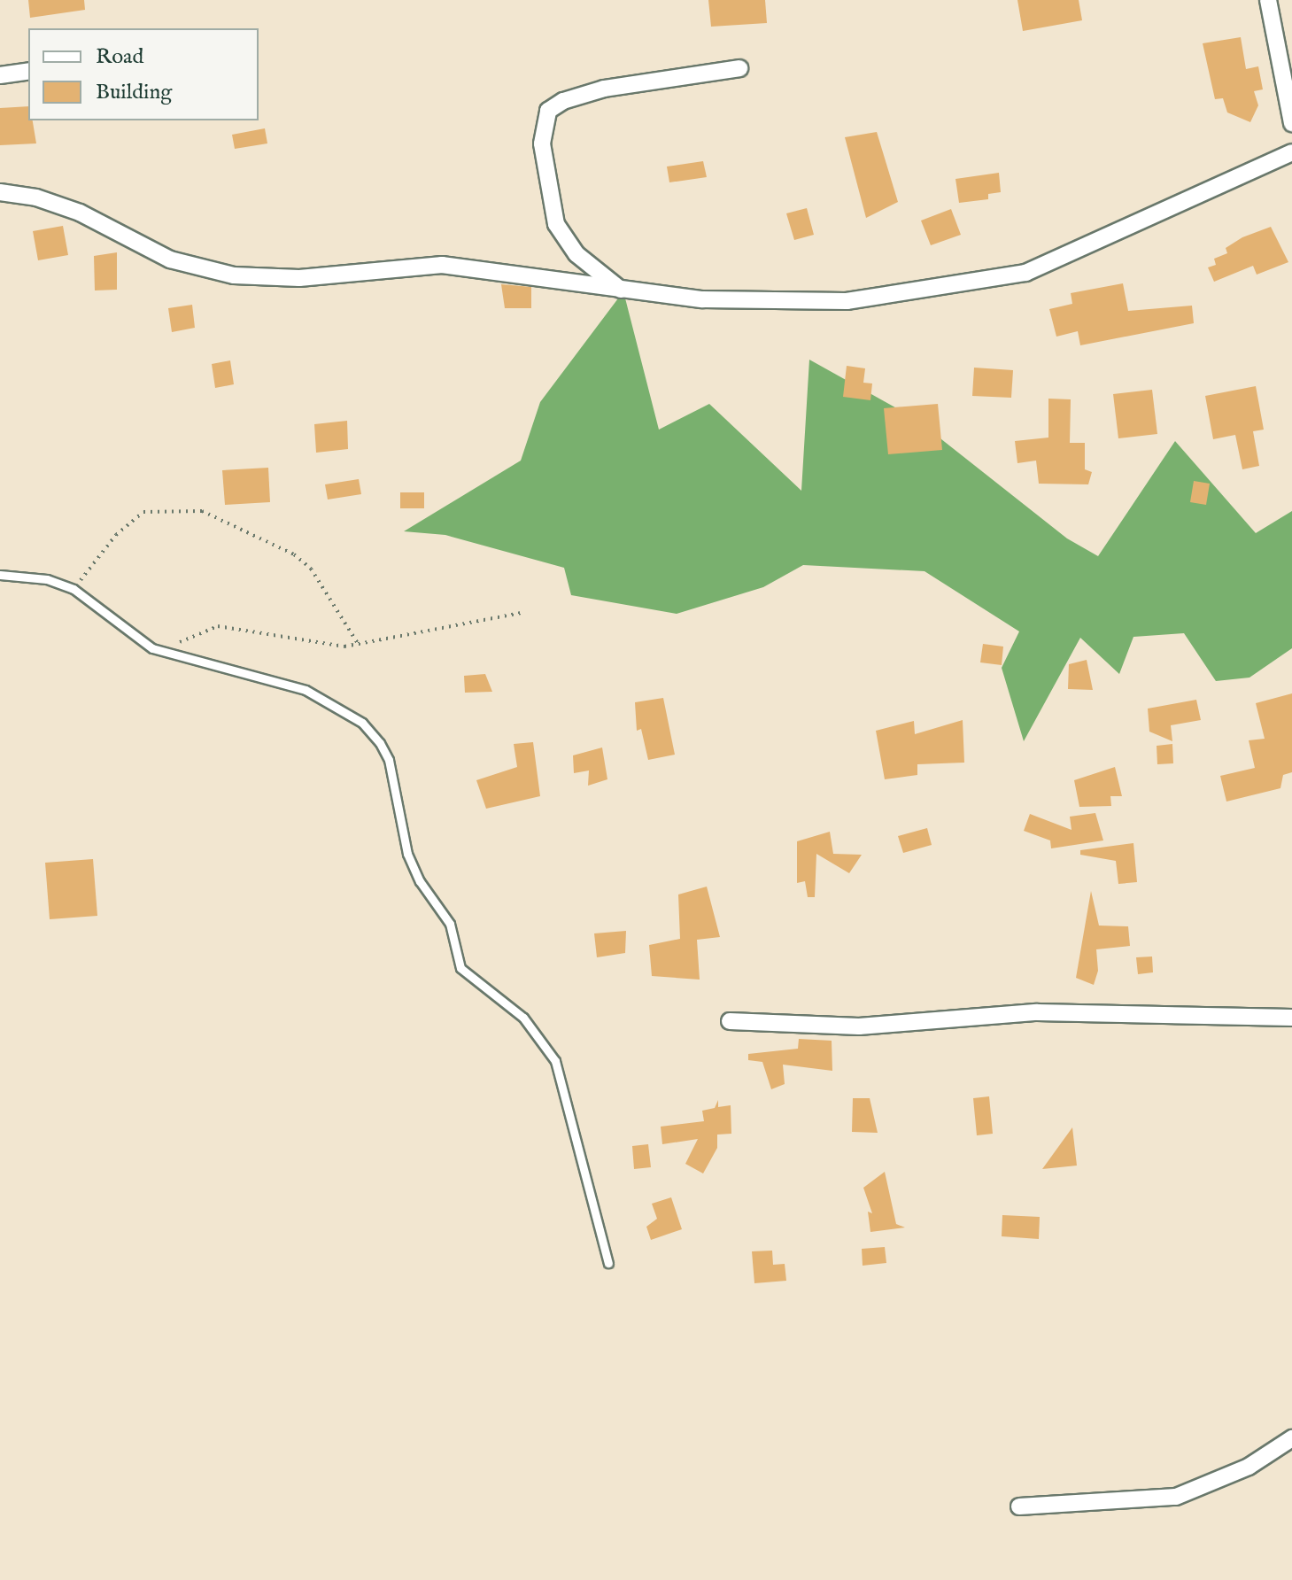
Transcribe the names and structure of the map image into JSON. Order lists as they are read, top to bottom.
{
  "legend": ["Road", "Building"]
}
